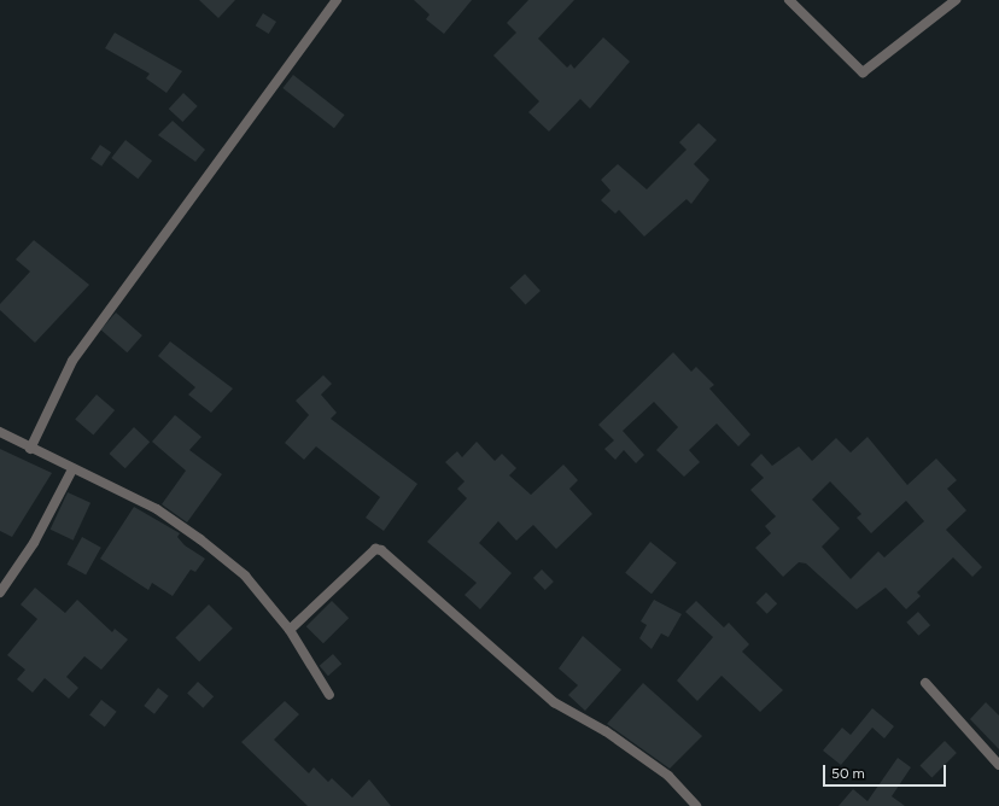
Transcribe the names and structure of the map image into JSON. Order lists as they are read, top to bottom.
{
  "scale_bar": "50 m"
}
